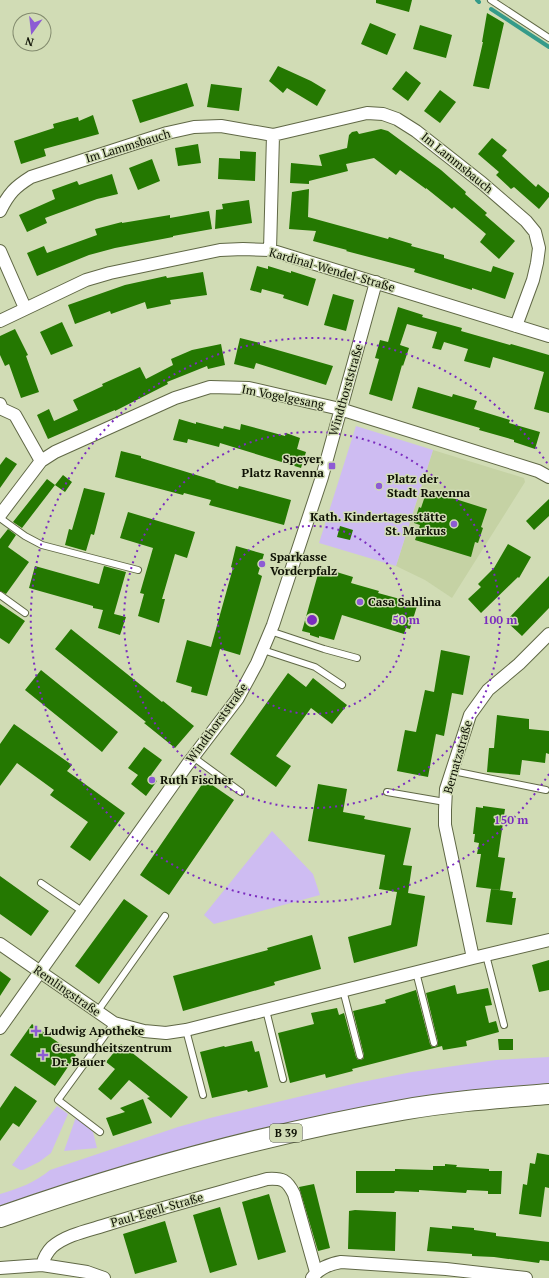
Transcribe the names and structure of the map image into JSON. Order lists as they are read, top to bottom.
{
  "streets": {
    "main road": ["B 39"],
    "street": [
      "Im Lammsbauch",
      "Kardinal-Wendel-Straße",
      "Windthorststraße",
      "Im Vogelgesang",
      "Bernatzstraße",
      "Remlingstraße",
      "Paul-Egell-Straße"
    ]
  },
  "crossings": [
    ["Im Lammsbauch", "Kardinal-Wendel-Straße"],
    ["Kardinal-Wendel-Straße", "Windthorststraße"],
    ["Windthorststraße", "Im Vogelgesang"],
    ["Windthorststraße", "Remlingstraße"],
    ["Bernatzstraße", "Remlingstraße"]
  ],
  "places": {
    "transit": ["Speyer, Platz Ravenna"],
    "other": [
      "Platz der Stadt Ravenna",
      "Kath. Kindertagesstätte St. Markus",
      "Sparkasse Vorderpfalz",
      "Casa Sahlina",
      "Ruth Fischer"
    ],
    "health": ["Ludwig Apotheke", "Gesundheitszentrum Dr. Bauer"]
  },
  "north": "bottom",
  "rings": ["50 m", "100 m", "150 m"]
}
